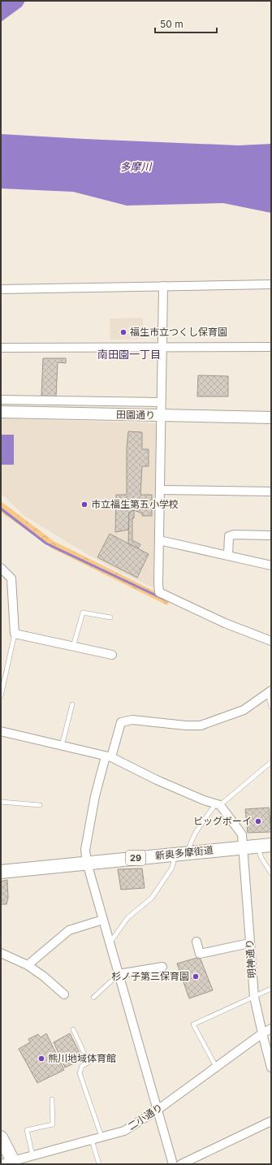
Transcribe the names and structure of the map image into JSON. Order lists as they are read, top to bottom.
{
  "streets": {
    "main road": ["新奥多摩街道", "29"],
    "street": ["田園通り", "明神通り", "二小通り"]
  },
  "crossings": [
    ["新奥多摩街道", "明神通り"],
    ["明神通り", "二小通り"]
  ],
  "districts": ["南田園一丁目"],
  "water": ["多摩川"],
  "places": [
    "福生市立つくし保育園",
    "市立福生第五小学校",
    "ビッグボーイ",
    "杉ノ子第三保育園",
    "熊川地域体育館"
  ],
  "scale_bar": "50 m"
}
